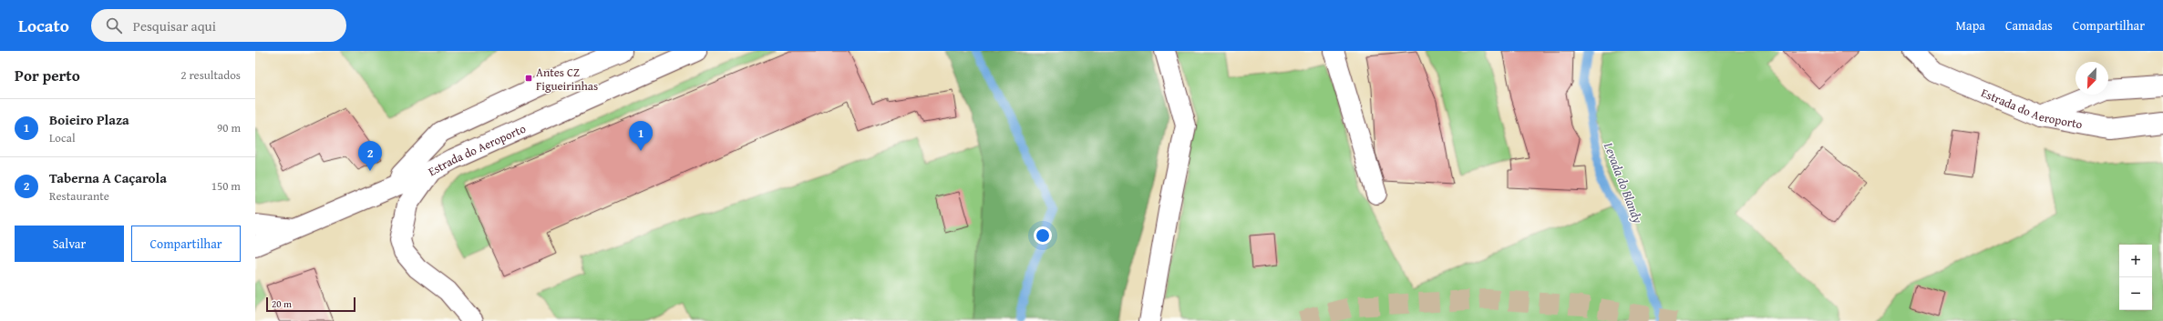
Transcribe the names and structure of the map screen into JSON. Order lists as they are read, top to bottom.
{
  "streets": {
    "main road": ["Estrada do Aeroporto"]
  },
  "water": ["Levada do Blandy"],
  "places": {
    "transit": ["Antes CZ Figueirinhas"]
  },
  "scale_bar": "20 m",
  "north": "bottom left",
  "page": {
    "header": "Locato",
    "search": "Pesquisar aqui",
    "nav": ["Mapa", "Camadas", "Compartilhar"],
    "heading": ["Por perto", "2 resultados"],
    "list": [
      {
        "mark": "1",
        "name": "Boieiro Plaza",
        "note": "Local",
        "value": "90 m"
      },
      {
        "mark": "2",
        "name": "Taberna A Caçarola",
        "note": "Restaurante",
        "value": "150 m"
      }
    ],
    "pins": ["1", "2"],
    "buttons": ["Salvar", "Compartilhar"],
    "map_buttons": ["+", "−"],
    "scale": "20 m"
  }
}
